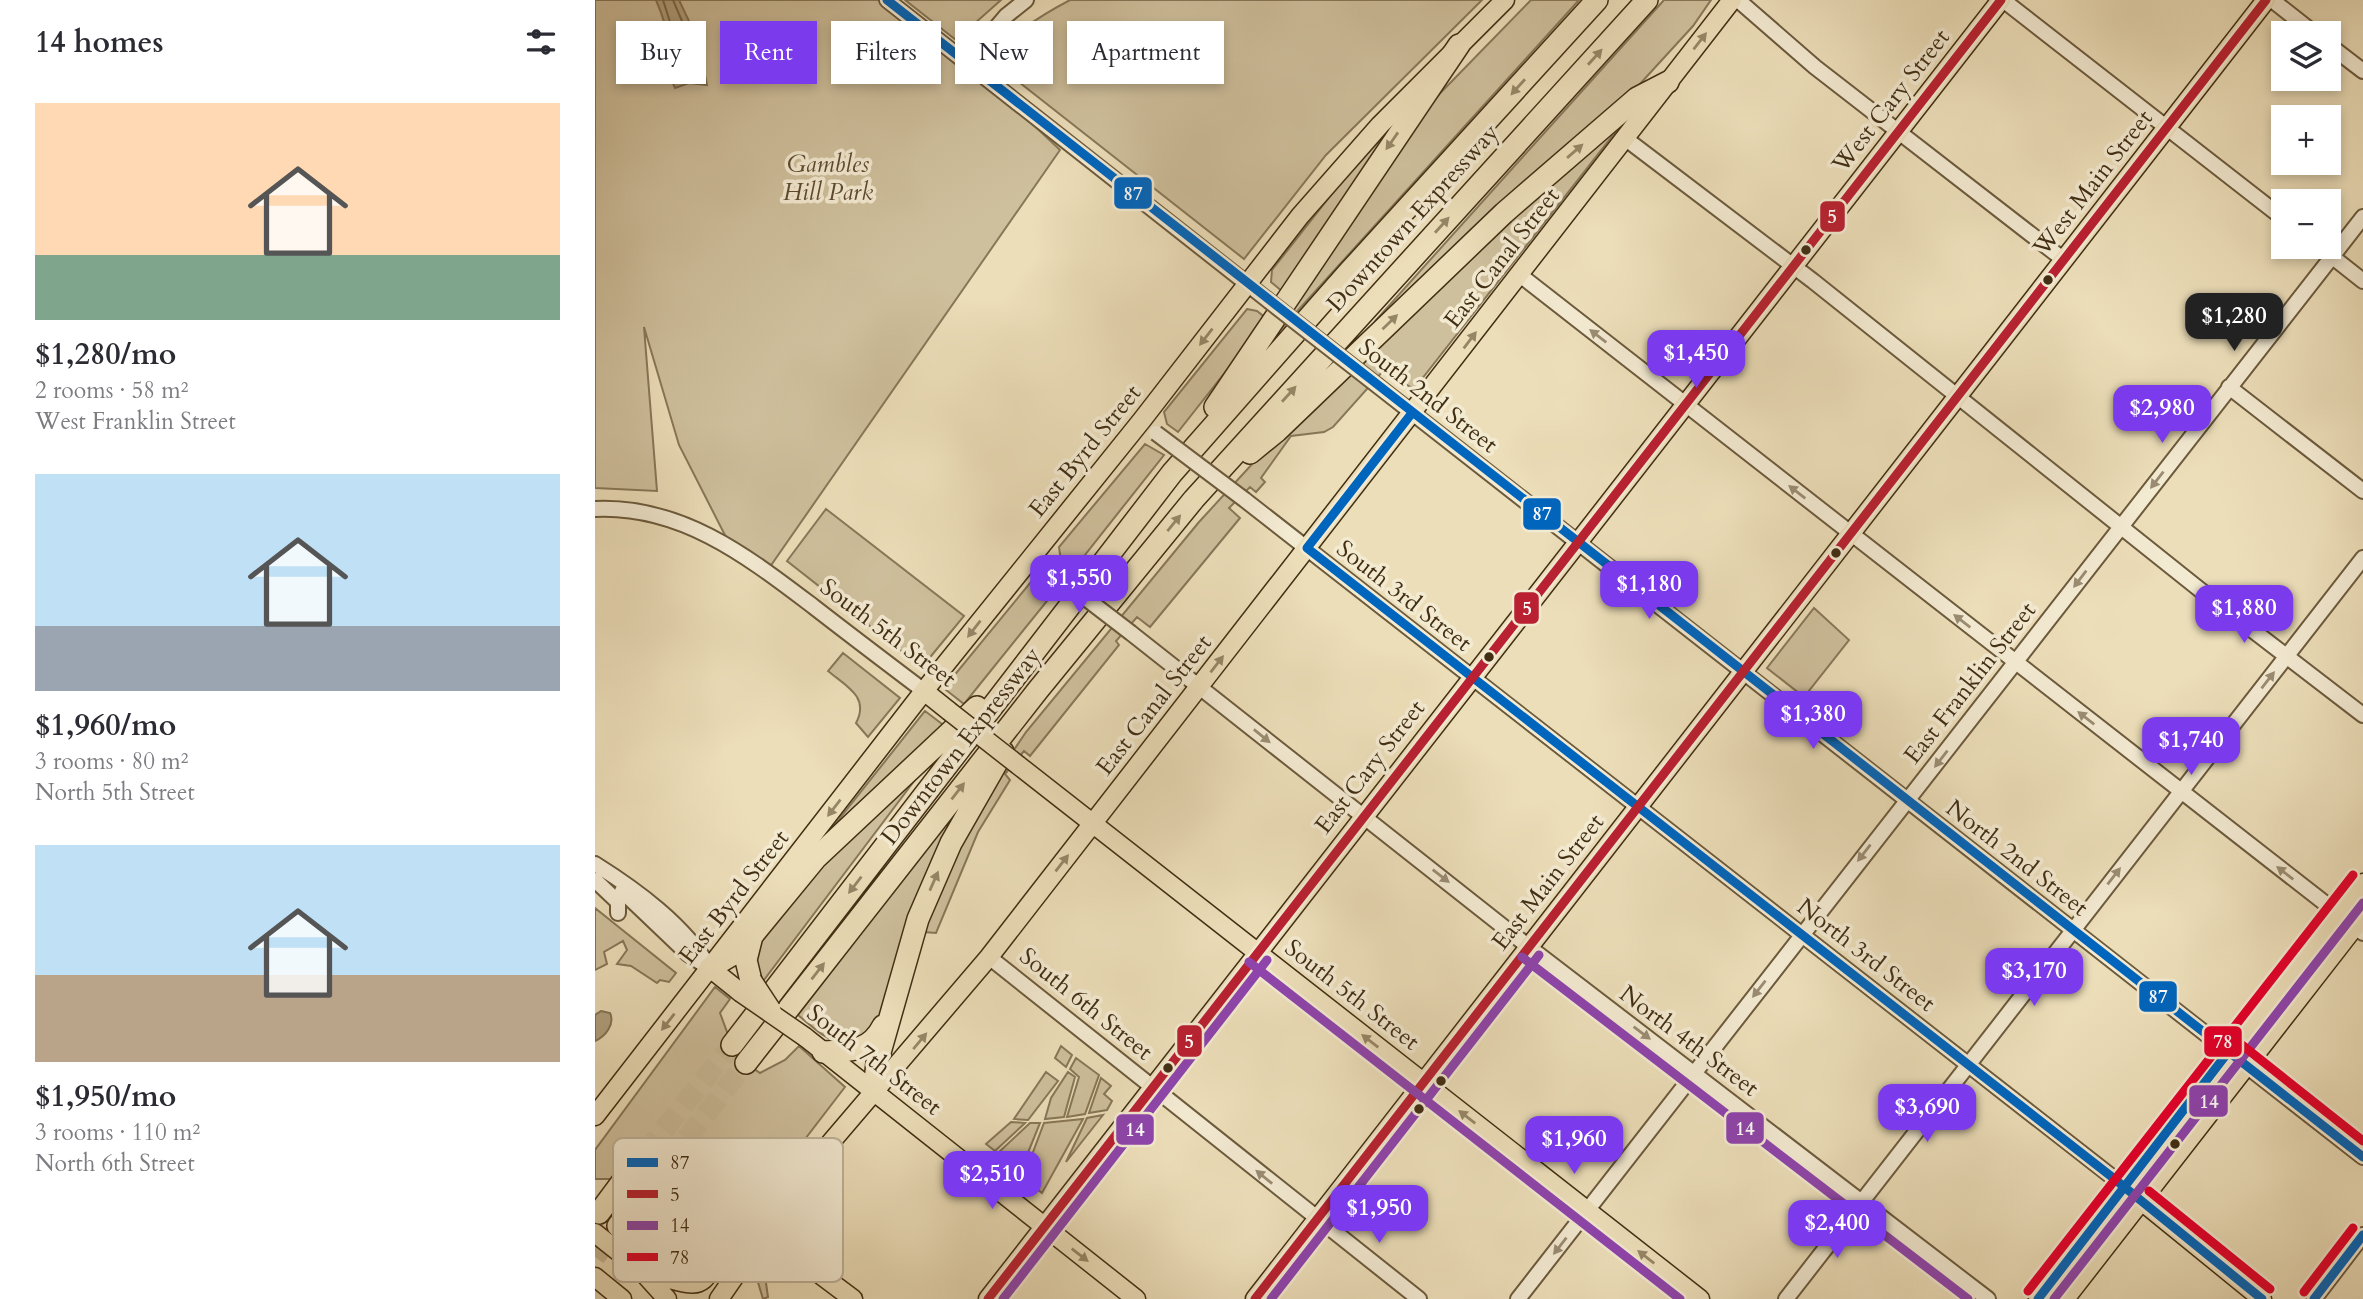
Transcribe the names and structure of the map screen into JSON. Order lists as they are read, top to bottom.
{
  "streets": {
    "highway": ["Downtown Expressway"],
    "main road": [
      "West Cary Street",
      "West Main Street",
      "East Canal Street",
      "East Byrd Street",
      "South 5th Street",
      "East Cary Street",
      "East Main Street",
      "North 3rd Street",
      "South 7th Street"
    ],
    "street": [
      "South 2nd Street",
      "South 3rd Street",
      "East Franklin Street",
      "North 2nd Street",
      "South 6th Street",
      "North 4th Street"
    ]
  },
  "crossings": [
    ["West Cary Street", "East Cary Street"],
    ["West Main Street", "East Main Street"],
    ["East Canal Street", "South 2nd Street"],
    ["East Canal Street", "South 3rd Street"],
    ["East Canal Street", "South 5th Street"],
    ["East Canal Street", "South 6th Street"],
    ["East Canal Street", "North 4th Street"],
    ["East Canal Street", "South 7th Street"],
    ["South 2nd Street", "East Byrd Street"],
    ["South 2nd Street", "East Cary Street"],
    ["South 2nd Street", "North 2nd Street"],
    ["South 2nd Street", "East Main Street"],
    ["East Byrd Street", "South 3rd Street"],
    ["East Byrd Street", "South 5th Street"],
    ["East Byrd Street", "North 4th Street"],
    ["South 3rd Street", "East Cary Street"],
    ["South 3rd Street", "East Main Street"],
    ["South 3rd Street", "North 3rd Street"],
    ["South 5th Street", "East Franklin Street"],
    ["South 5th Street", "East Cary Street"],
    ["South 5th Street", "East Main Street"],
    ["East Franklin Street", "North 2nd Street"],
    ["East Franklin Street", "North 3rd Street"],
    ["East Franklin Street", "North 4th Street"],
    ["East Cary Street", "South 6th Street"],
    ["East Cary Street", "North 4th Street"],
    ["East Cary Street", "South 7th Street"],
    ["North 2nd Street", "East Main Street"],
    ["East Main Street", "North 3rd Street"],
    ["East Main Street", "South 6th Street"],
    ["East Main Street", "North 4th Street"]
  ],
  "one_way": [
    "East Canal Street",
    "East Byrd Street",
    "South 5th Street",
    "East Franklin Street",
    "South 6th Street",
    "North 4th Street"
  ],
  "parks": ["Gambles Hill Park"],
  "lines": [
    "transit line 87",
    "transit line 5",
    "transit line 78",
    "transit line 14"
  ],
  "legend": [
    "87",
    "5",
    "14",
    "78"
  ],
  "page": {
    "heading": "14 homes",
    "map_buttons": ["+", "−"],
    "chip": [
      "Buy",
      "Rent",
      "Filters",
      "New",
      "Apartment"
    ],
    "list": [
      {
        "name": "$1,280/mo",
        "note": "2 rooms · 58 m² · West Franklin Street"
      },
      {
        "name": "$1,960/mo",
        "note": "3 rooms · 80 m² · North 5th Street"
      },
      {
        "name": "$1,950/mo",
        "note": "3 rooms · 110 m² · North 6th Street"
      }
    ],
    "price": [
      "$1,280",
      "$1,450",
      "$2,980",
      "$1,550",
      "$1,180",
      "$1,880",
      "$1,380",
      "$1,740",
      "$3,170",
      "$3,690",
      "$1,960",
      "$2,510",
      "$1,950",
      "$2,400"
    ]
  }
}
